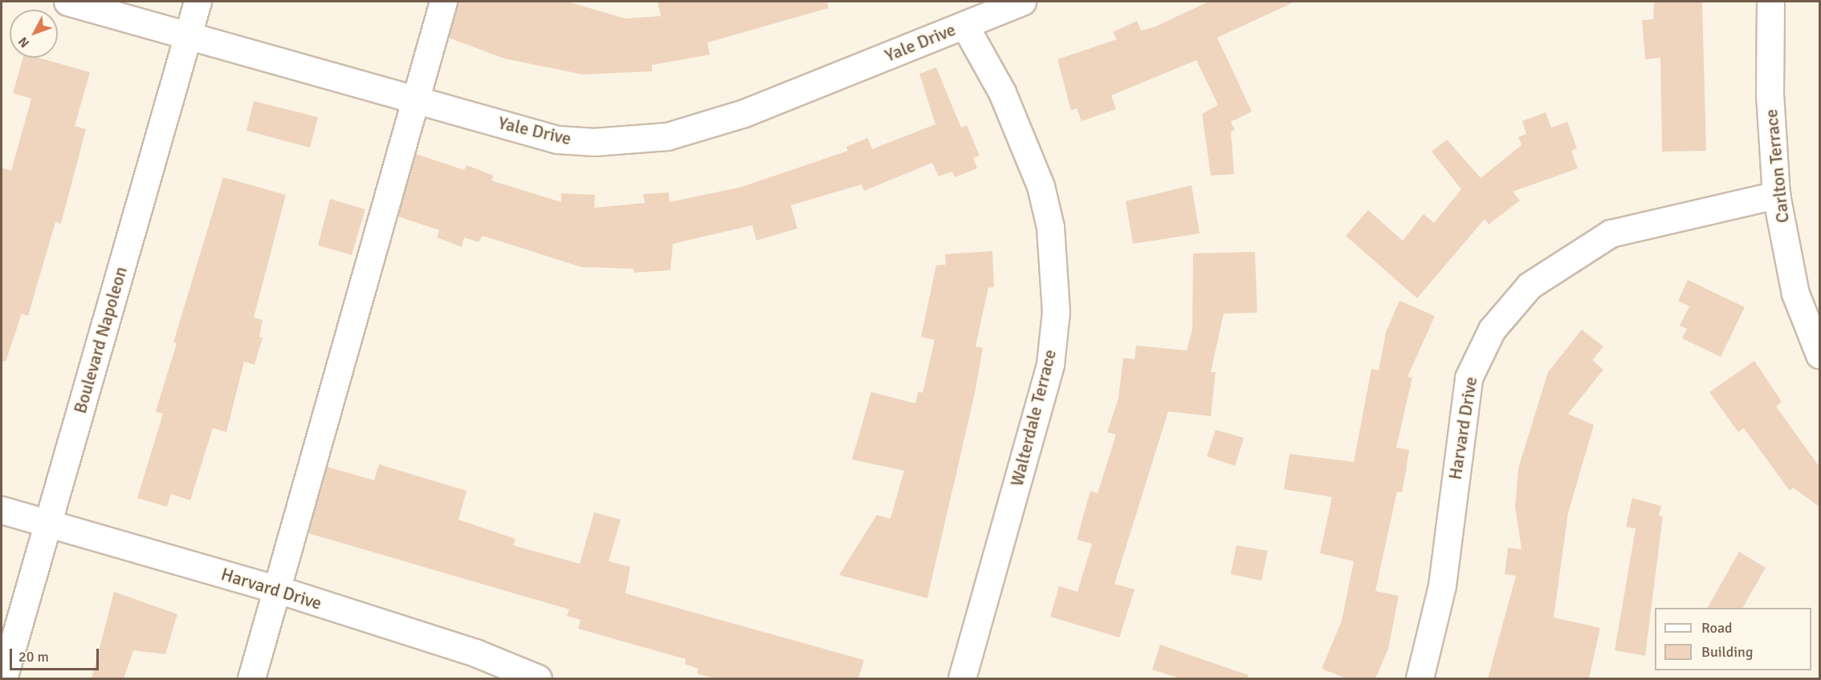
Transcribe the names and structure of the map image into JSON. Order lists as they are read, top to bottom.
{
  "streets": {
    "street": [
      "Yale Drive",
      "Carlton Terrace",
      "Boulevard Napoleon",
      "Walterdale Terrace",
      "Harvard Drive"
    ]
  },
  "crossings": [
    ["Yale Drive", "Boulevard Napoleon"],
    ["Yale Drive", "Walterdale Terrace"],
    ["Carlton Terrace", "Harvard Drive"],
    ["Boulevard Napoleon", "Harvard Drive"]
  ],
  "legend": ["Road", "Building"],
  "scale_bar": "20 m",
  "north": "bottom left"
}
